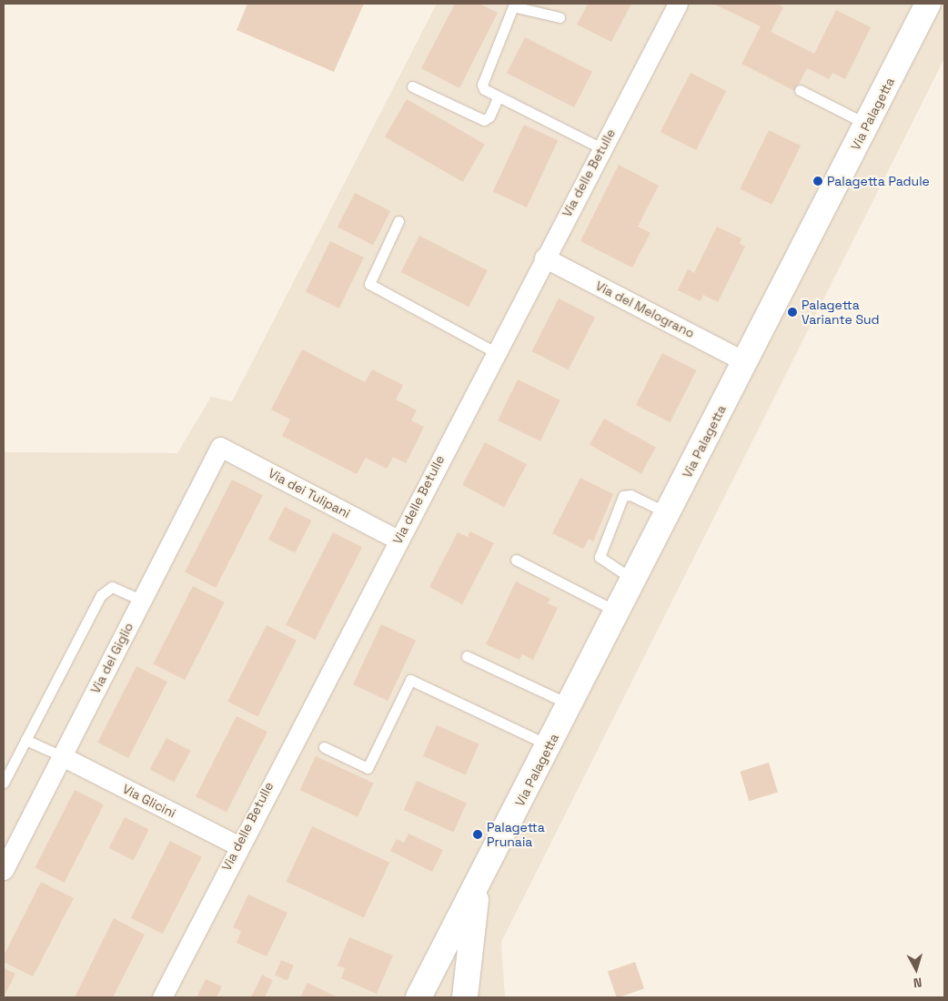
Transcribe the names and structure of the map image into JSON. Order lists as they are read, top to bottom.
{
  "streets": {
    "street": [
      "Via Palagetta",
      "Via delle Betulle",
      "Via del Melograno",
      "Via dei Tulipani",
      "Via del Giglio",
      "Via Glicini"
    ]
  },
  "crossings": [
    ["Via Palagetta", "Via del Melograno"],
    ["Via delle Betulle", "Via del Melograno"],
    ["Via delle Betulle", "Via dei Tulipani"],
    ["Via delle Betulle", "Via Glicini"],
    ["Via dei Tulipani", "Via del Giglio"],
    ["Via del Giglio", "Via Glicini"]
  ],
  "places": ["Palagetta Padule", "Palagetta Variante Sud", "Palagetta Prunaia"],
  "north": "bottom"
}
